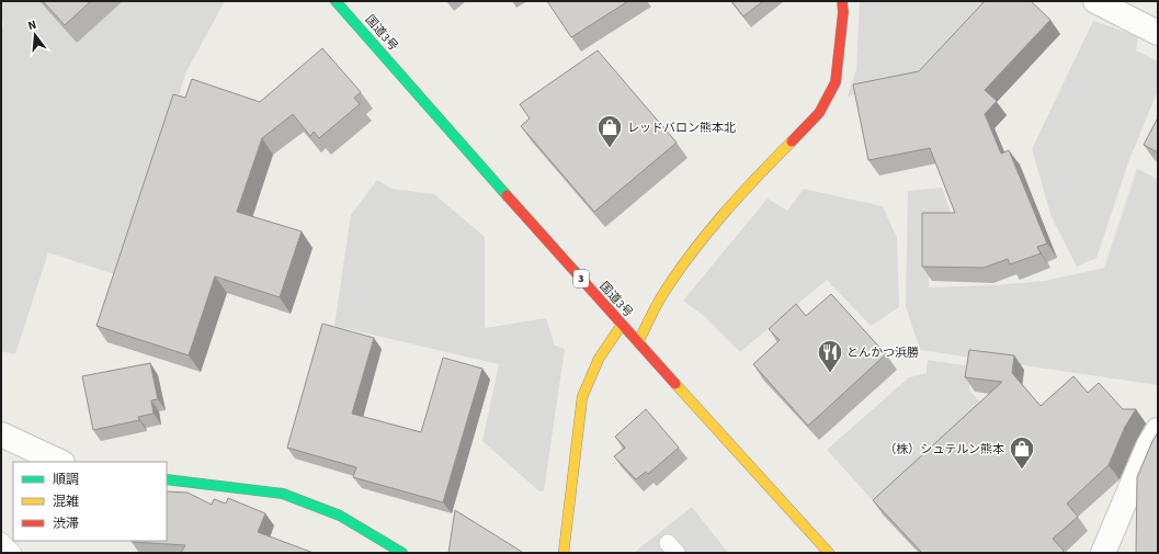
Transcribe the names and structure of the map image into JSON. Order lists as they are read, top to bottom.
{
  "streets": {
    "main road": ["国道3号", "3"]
  },
  "places": {
    "shop": ["レッドバロン熊本北", "（株）シュテルン熊本"],
    "restaurant": ["とんかつ浜勝"]
  },
  "legend": ["順調", "混雑", "渋滞"],
  "north": "top"
}
